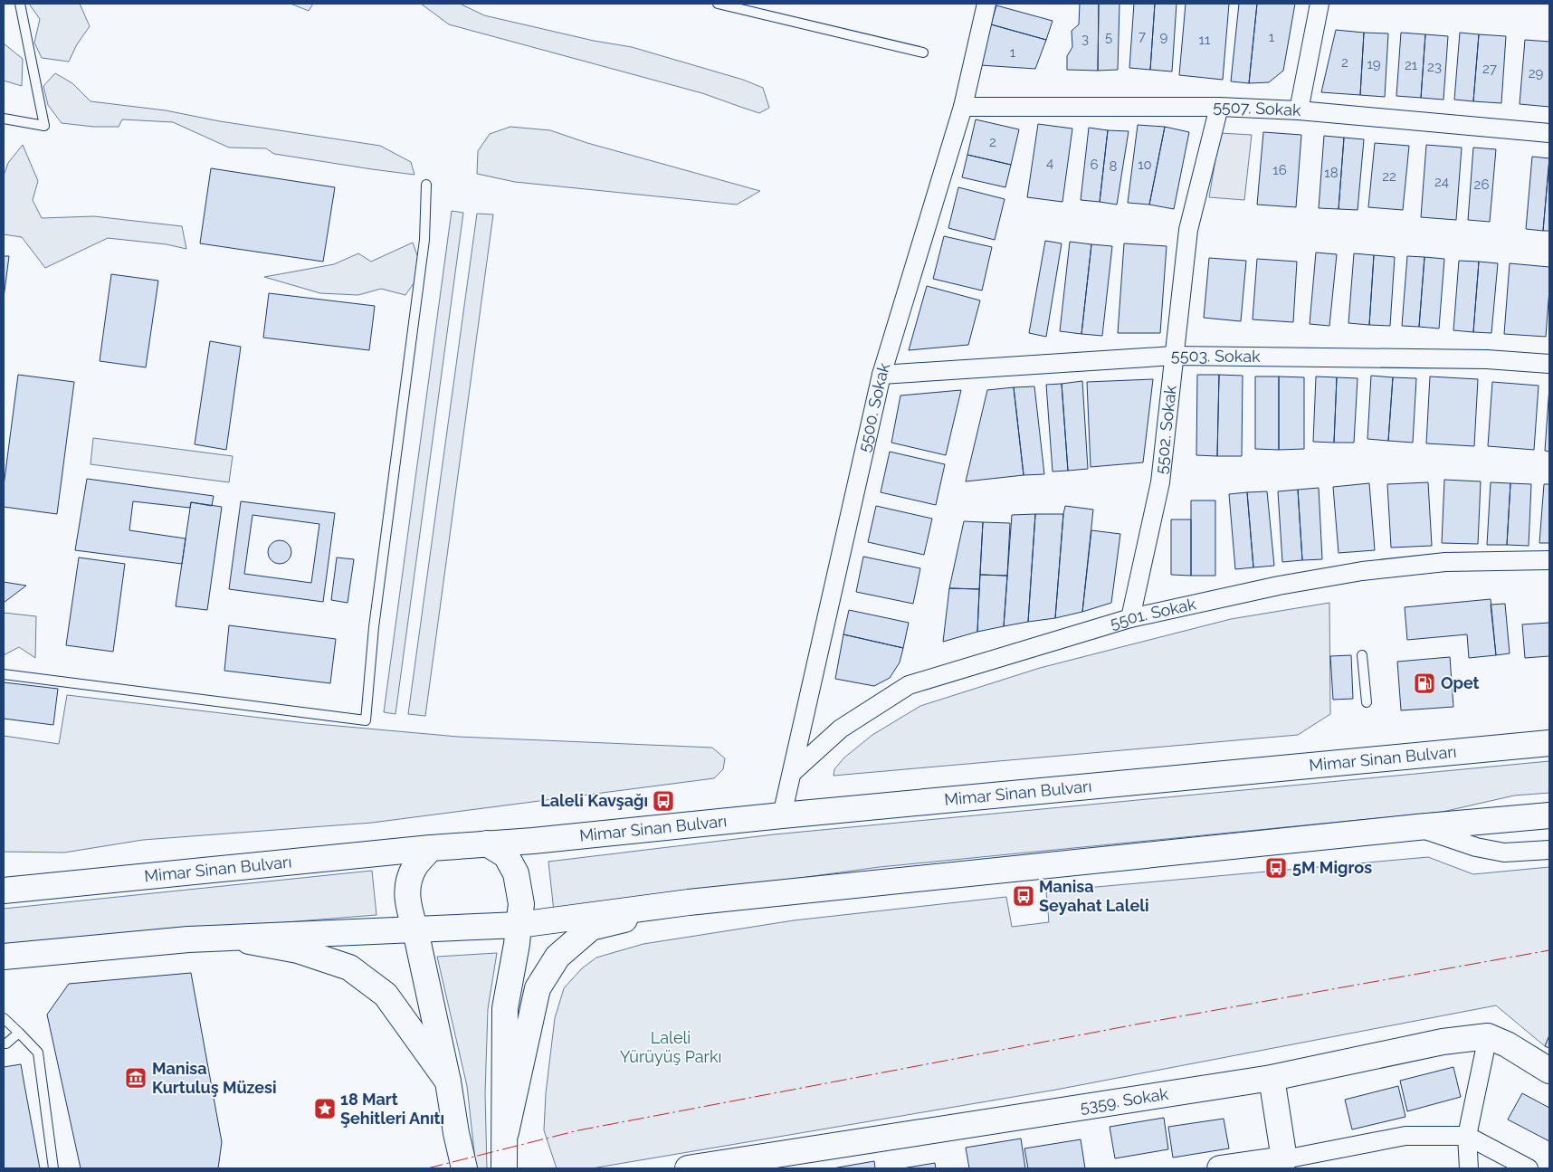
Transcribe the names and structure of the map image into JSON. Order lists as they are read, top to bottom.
{
  "streets": {
    "main road": ["Mimar Sinan Bulvarı", "5359. Sokak"],
    "street": [
      "5507. Sokak",
      "5503. Sokak",
      "5500. Sokak",
      "5502. Sokak",
      "5501. Sokak"
    ]
  },
  "crossings": [
    ["5507. Sokak", "5500. Sokak"],
    ["5507. Sokak", "5502. Sokak"],
    ["5503. Sokak", "5500. Sokak"],
    ["5503. Sokak", "5502. Sokak"],
    ["5500. Sokak", "5501. Sokak"],
    ["5500. Sokak", "Mimar Sinan Bulvarı"],
    ["5502. Sokak", "5501. Sokak"]
  ],
  "parks": ["Laleli Yürüyüş Parkı"],
  "places": {
    "fuel station": ["Opet"],
    "bus stop": ["Laleli Kavşağı", "5M Migros", "Manisa Seyahat Laleli"],
    "museum": ["Manisa Kurtuluş Müzesi"],
    "place": ["18 Mart Şehitleri Anıtı"]
  },
  "house_numbers": [
    "7",
    "5",
    "9",
    "1",
    "3",
    "11",
    "1",
    "2",
    "19",
    "21",
    "23",
    "27",
    "29",
    "2",
    "4",
    "6",
    "10",
    "8",
    "16",
    "18",
    "22",
    "24",
    "26"
  ]
}
